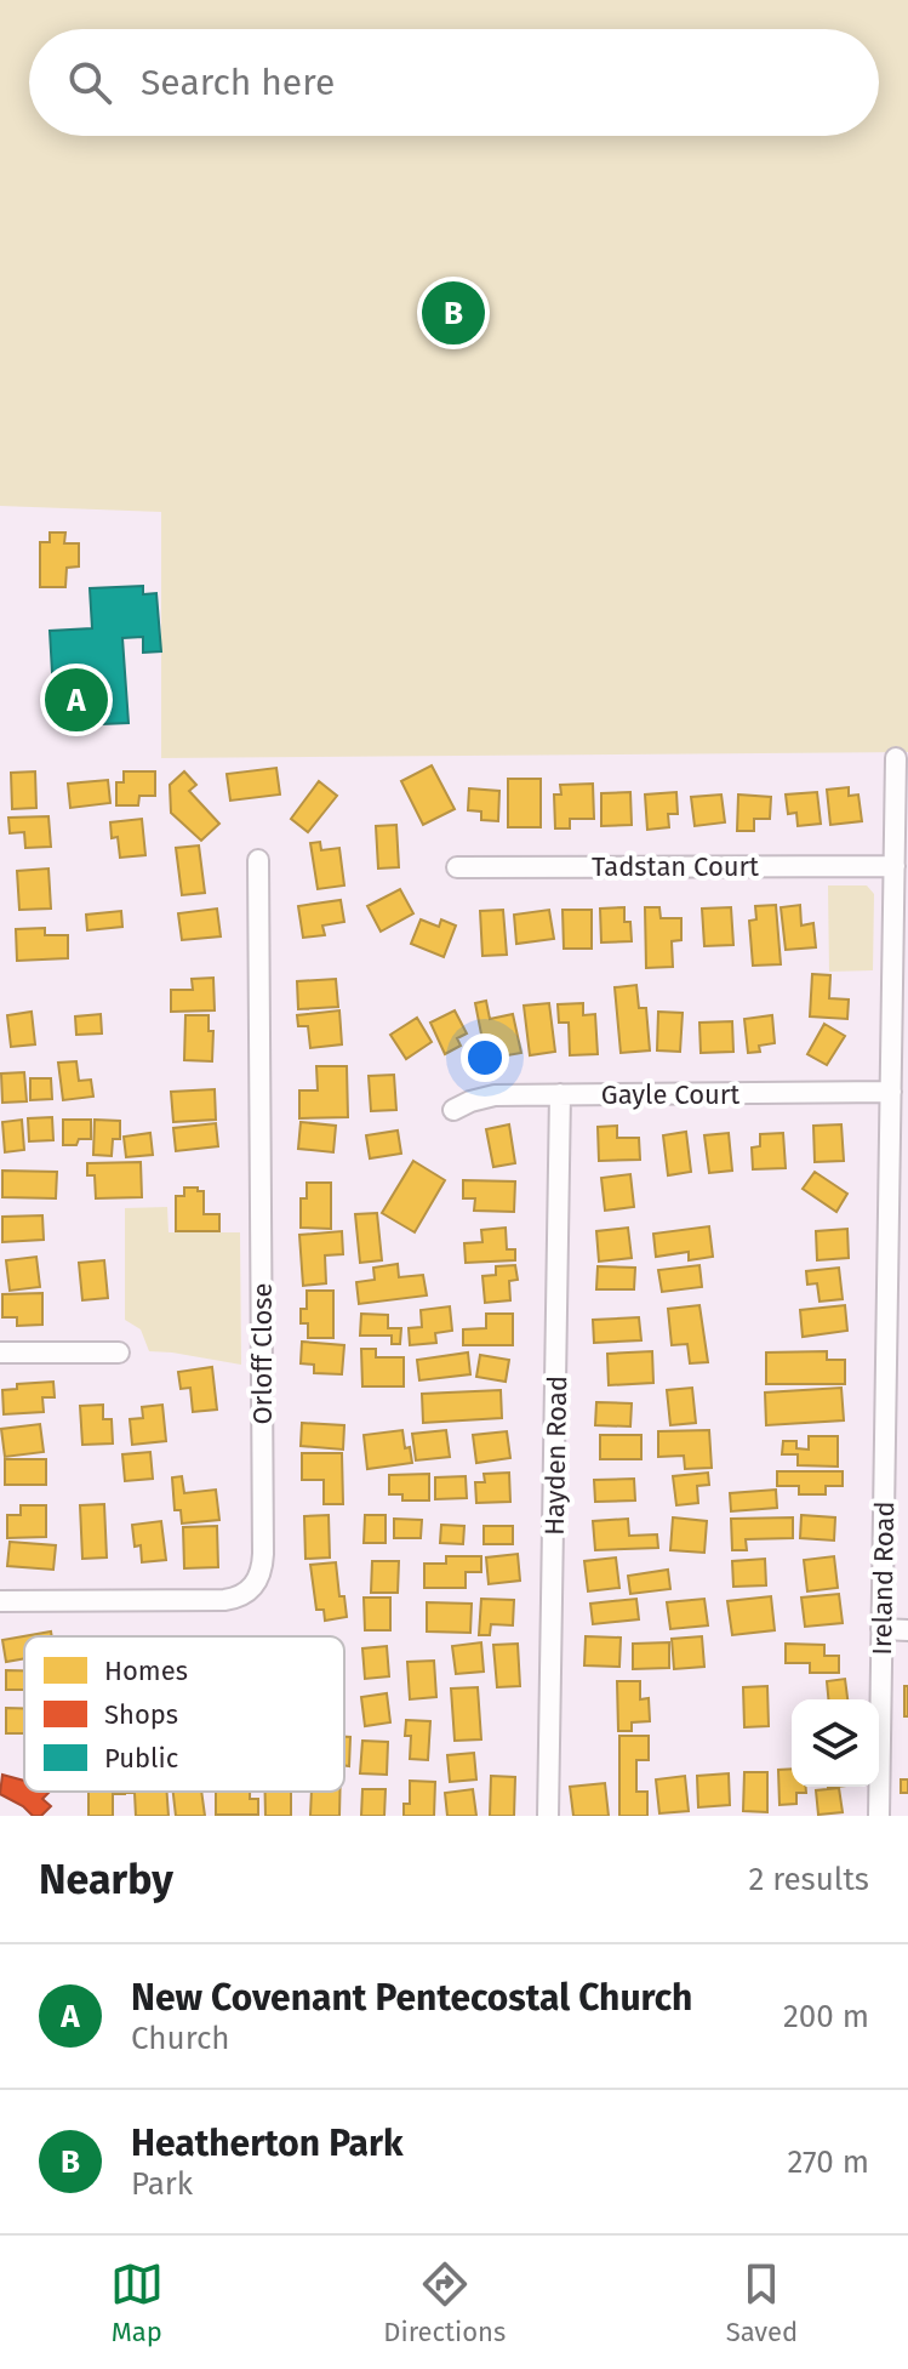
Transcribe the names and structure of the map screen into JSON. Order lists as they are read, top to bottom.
{
  "streets": {
    "street": [
      "Tadstan Court",
      "Gayle Court",
      "Orloff Close",
      "Hayden Road",
      "Ireland Road"
    ]
  },
  "crossings": [
    ["Tadstan Court", "Ireland Road"],
    ["Gayle Court", "Hayden Road"],
    ["Gayle Court", "Ireland Road"]
  ],
  "legend": ["Homes", "Shops", "Public"],
  "page": {
    "search": "Search here",
    "pins": ["B", "A"],
    "heading": ["Nearby", "2 results"],
    "list": [
      {
        "mark": "A",
        "name": "New Covenant Pentecostal Church",
        "note": "Church",
        "value": "200 m"
      },
      {
        "mark": "B",
        "name": "Heatherton Park",
        "note": "Park",
        "value": "270 m"
      }
    ],
    "nav": ["Map", "Directions", "Saved"]
  }
}
